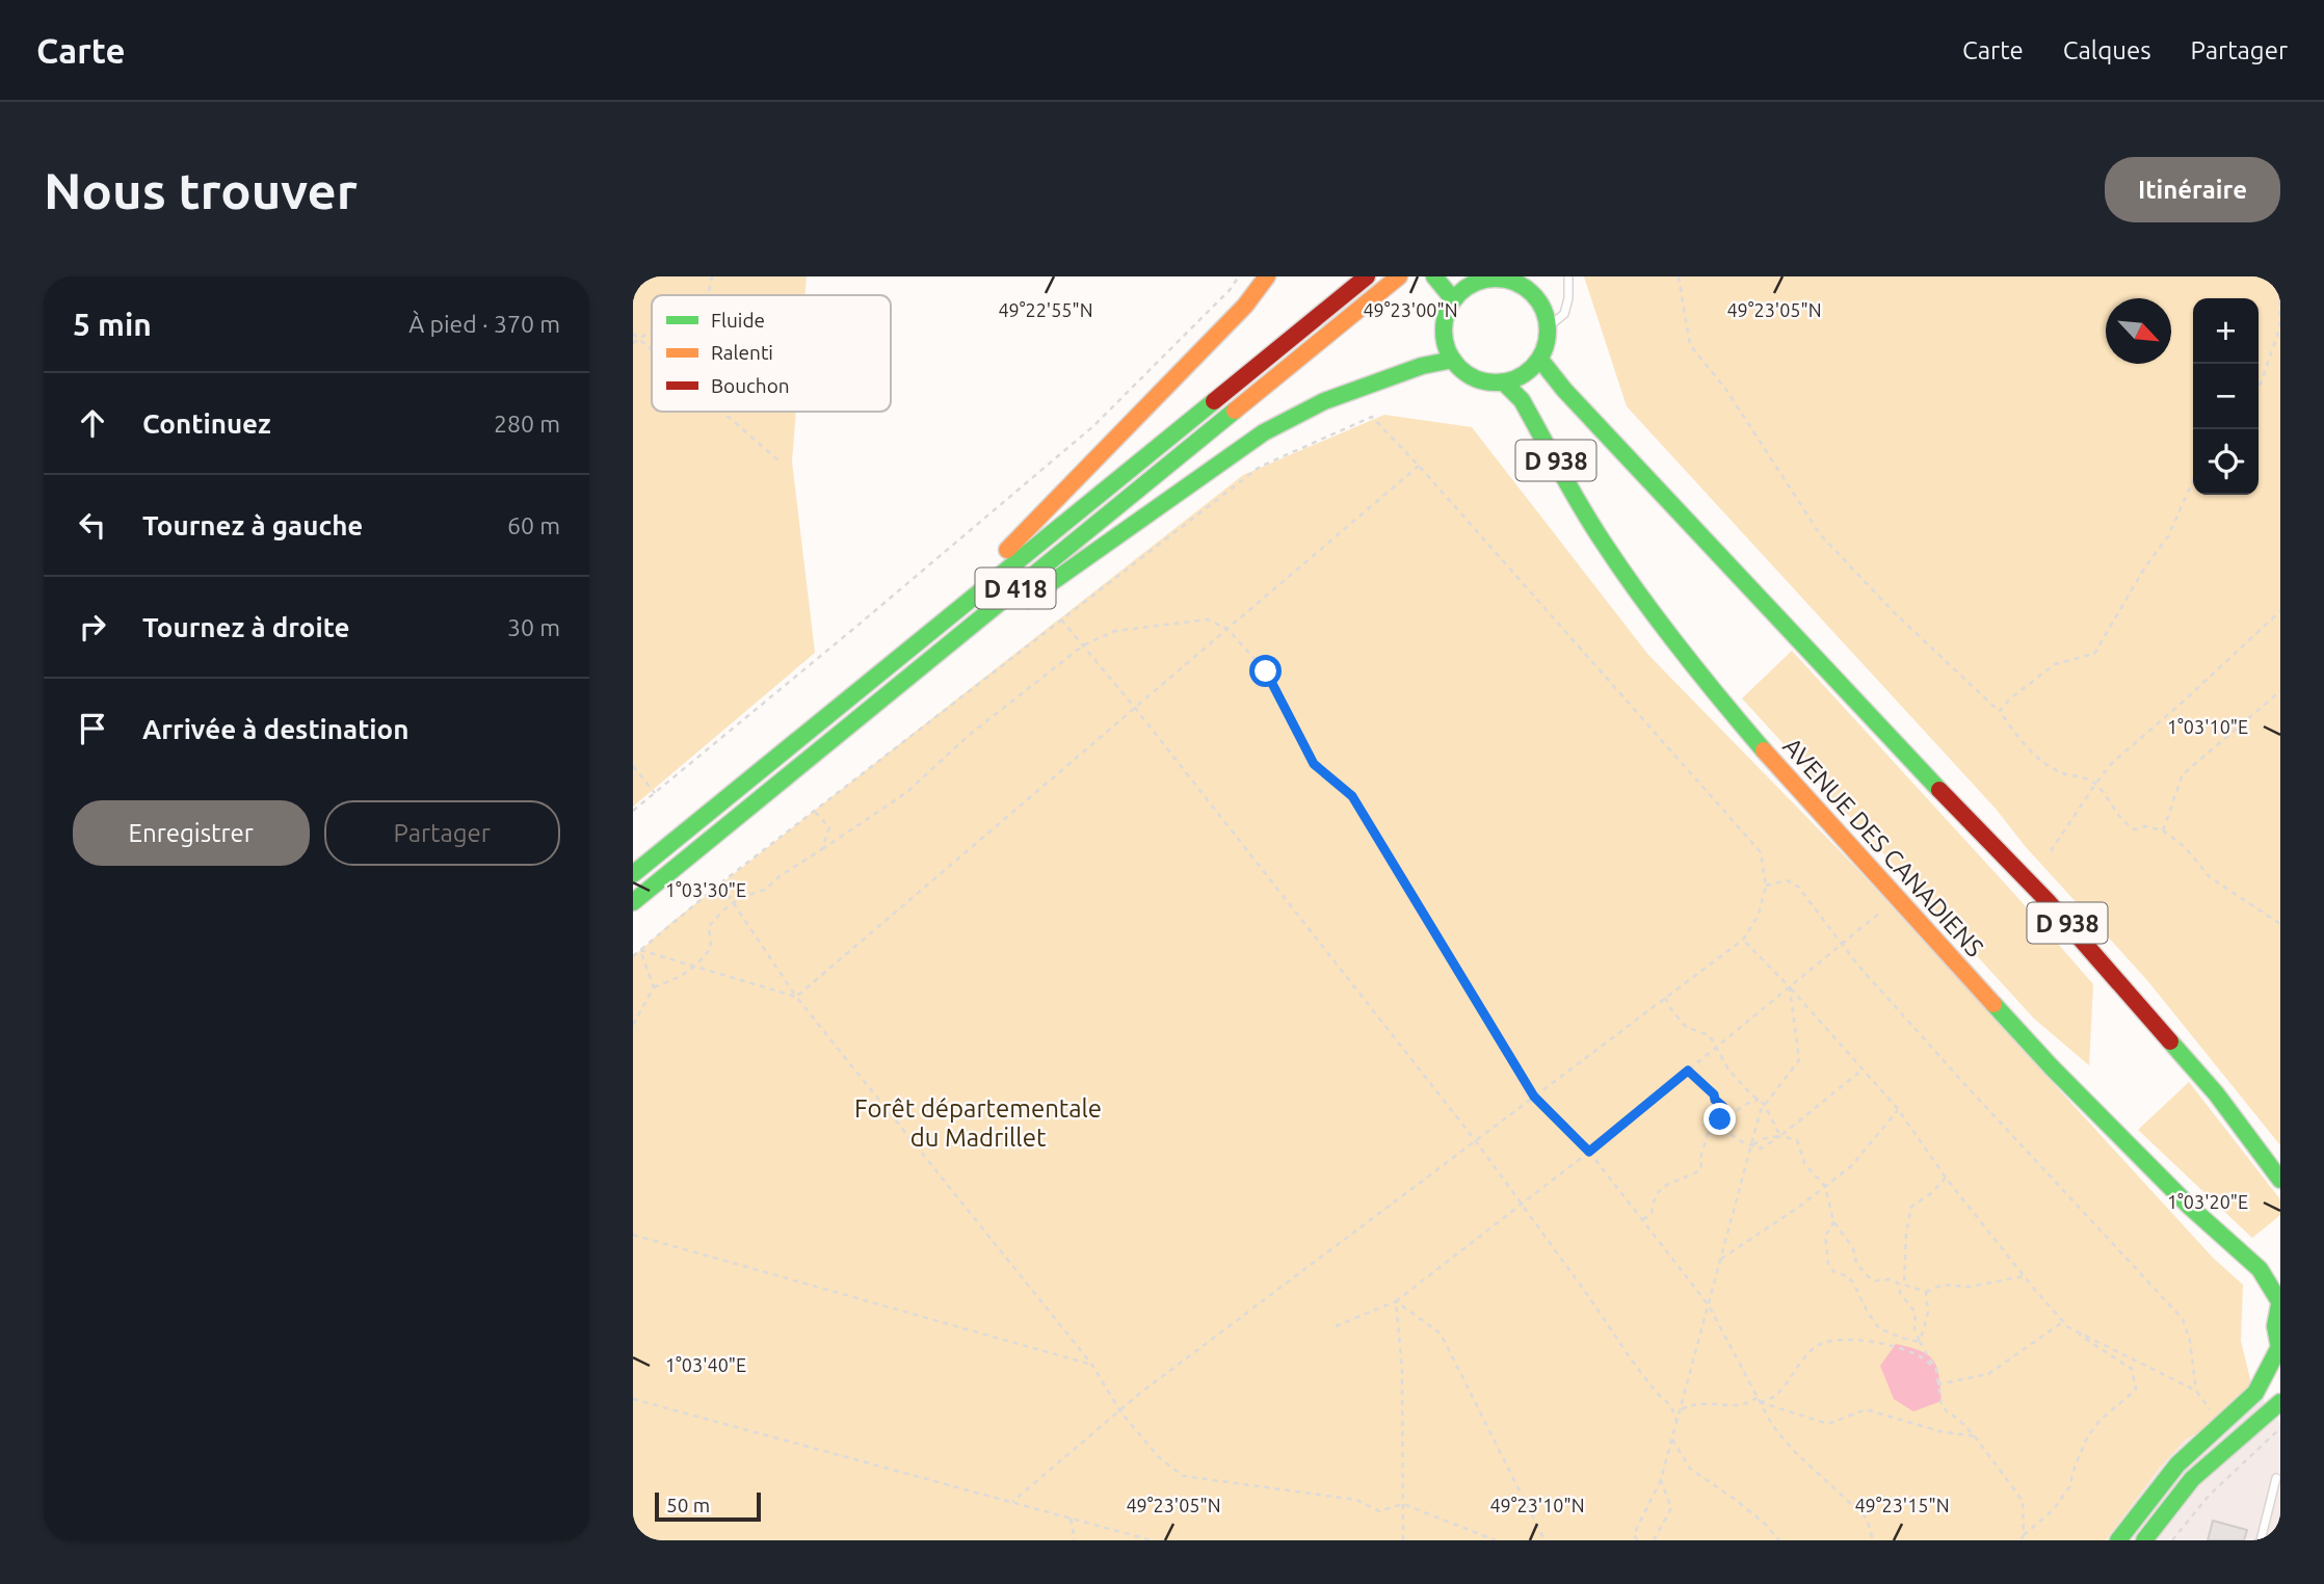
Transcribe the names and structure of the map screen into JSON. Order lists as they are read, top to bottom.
{
  "streets": {
    "main road": ["D 938", "D 418", "AVENUE DES CANADIENS"]
  },
  "crossings": [
    ["D 938", "AVENUE DES CANADIENS"]
  ],
  "parks": ["Forêt départementale du Madrillet"],
  "legend": ["Fluide", "Ralenti", "Bouchon"],
  "scale_bar": "50 m",
  "north": "bottom right",
  "page": {
    "header": "Carte",
    "nav": ["Carte", "Calques", "Partager"],
    "buttons": [
      "Itinéraire",
      ["Enregistrer", "Partager"]
    ],
    "title": "Nous trouver",
    "heading": ["5 min", "À pied · 370 m"],
    "map_buttons": ["+", "−"],
    "list": [
      ["Continuez", "280 m"],
      ["Tournez à gauche", "60 m"],
      ["Tournez à droite", "30 m"],
      "Arrivée à destination"
    ],
    "scale": "50 m"
  },
  "coordinates": [
    "49°22'55\"N",
    "49°23'00\"N",
    "49°23'05\"N",
    "1°03'10\"E",
    "1°03'30\"E",
    "1°03'20\"E",
    "1°03'40\"E",
    "49°23'10\"N",
    "49°23'15\"N"
  ]
}
